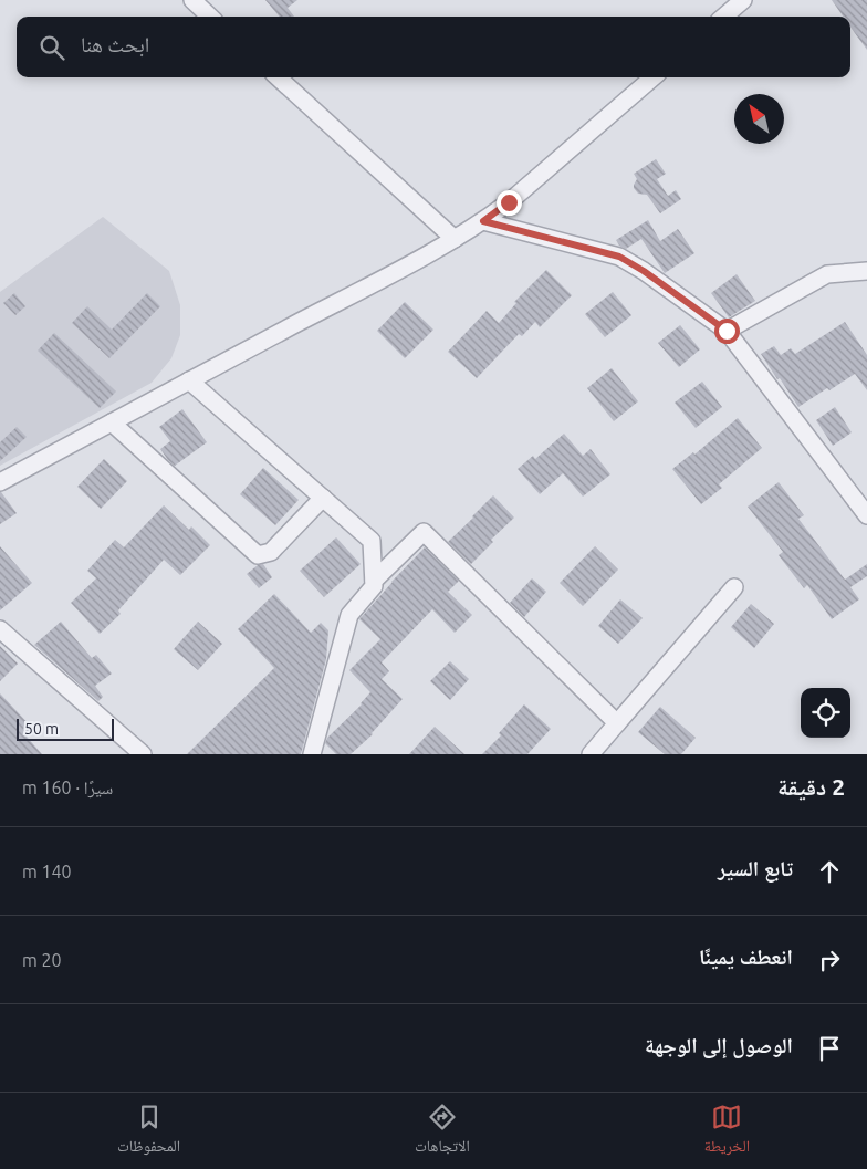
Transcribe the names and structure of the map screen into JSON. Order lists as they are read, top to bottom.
{
  "scale_bar": "50 m",
  "north": "top left",
  "page": {
    "search": "ابحث هنا",
    "scale": "50 m",
    "heading": ["2 دقيقة", "سيرًا · 160 m"],
    "list": [
      ["تابع السير", "140 m"],
      ["انعطف يمينًا", "20 m"],
      "الوصول إلى الوجهة"
    ],
    "nav": ["الخريطة", "الاتجاهات", "المحفوظات"]
  }
}
